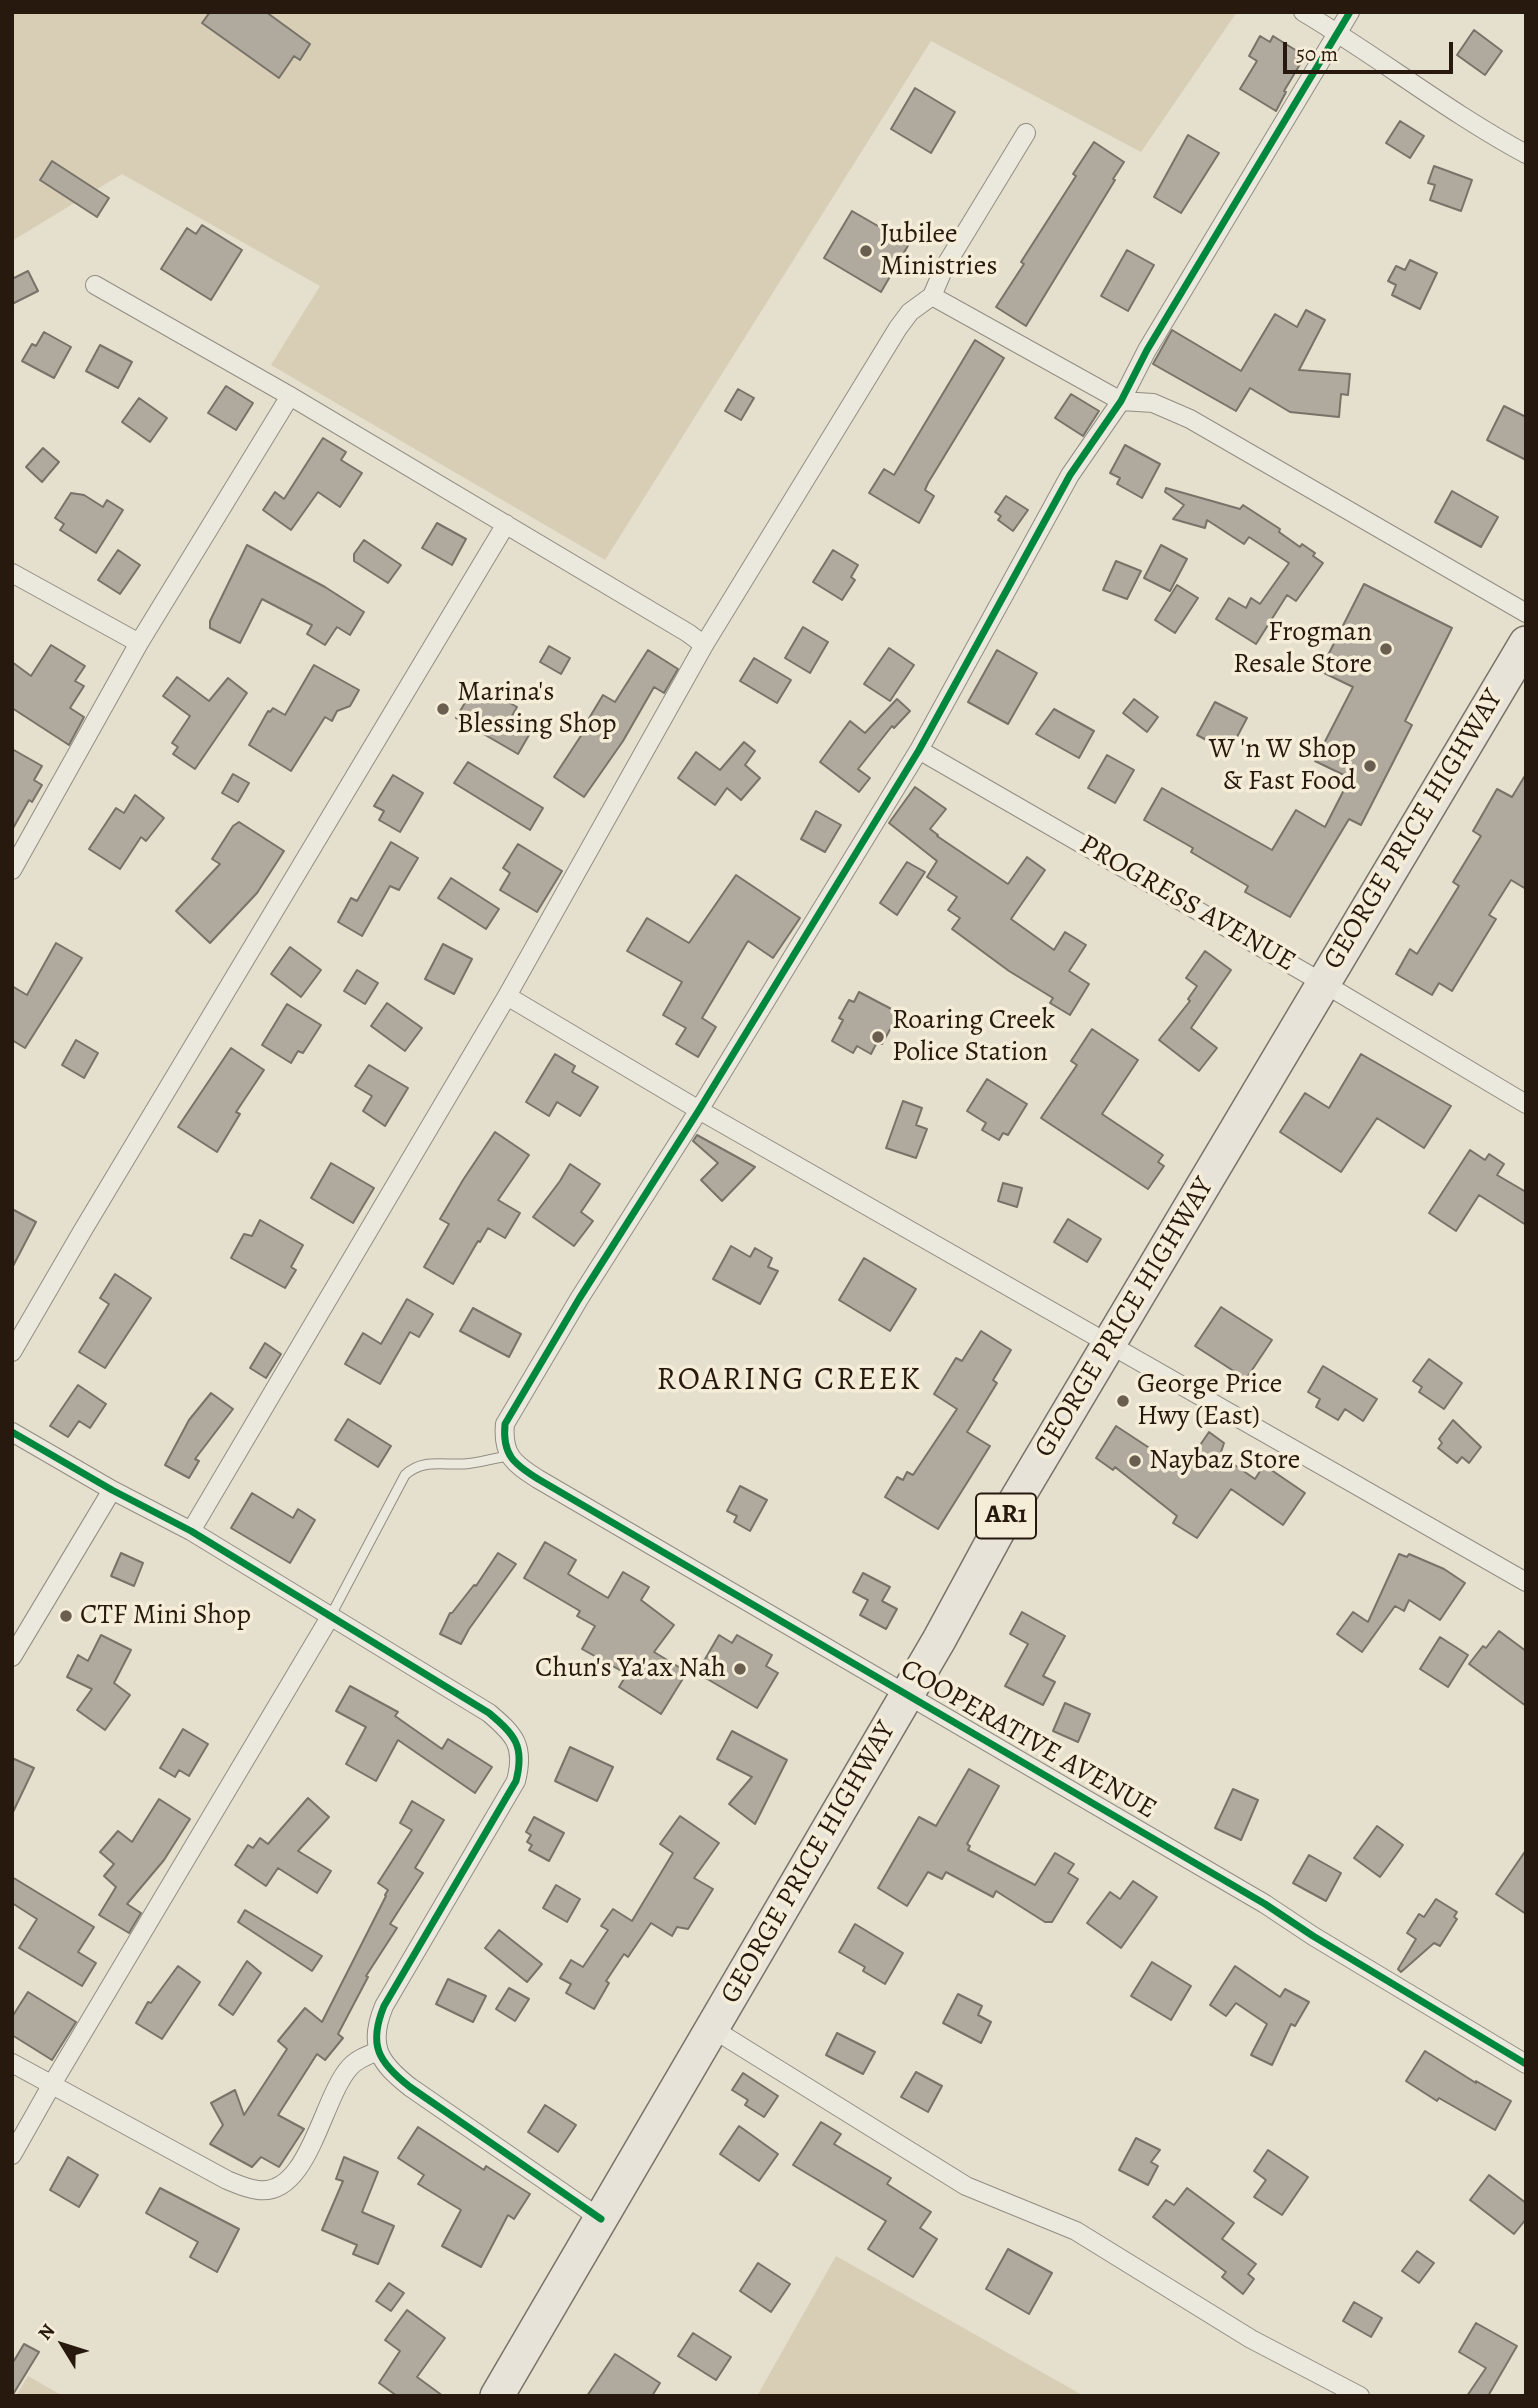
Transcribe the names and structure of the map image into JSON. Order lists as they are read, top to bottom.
{
  "streets": {
    "highway": ["GEORGE PRICE HIGHWAY", "AR1"],
    "street": ["PROGRESS AVENUE", "COOPERATIVE AVENUE"]
  },
  "crossings": [
    ["GEORGE PRICE HIGHWAY", "PROGRESS AVENUE"],
    ["GEORGE PRICE HIGHWAY", "COOPERATIVE AVENUE"]
  ],
  "districts": ["ROARING CREEK"],
  "places": [
    "Jubilee Ministries",
    "Frogman Resale Store",
    "Marina's Blessing Shop",
    "W 'n W Shop & Fast Food",
    "Roaring Creek Police Station",
    "George Price Hwy (East)",
    "Naybaz Store",
    "CTF Mini Shop",
    "Chun's Ya'ax Nah"
  ],
  "scale_bar": "50 m",
  "north": "top left"
}
